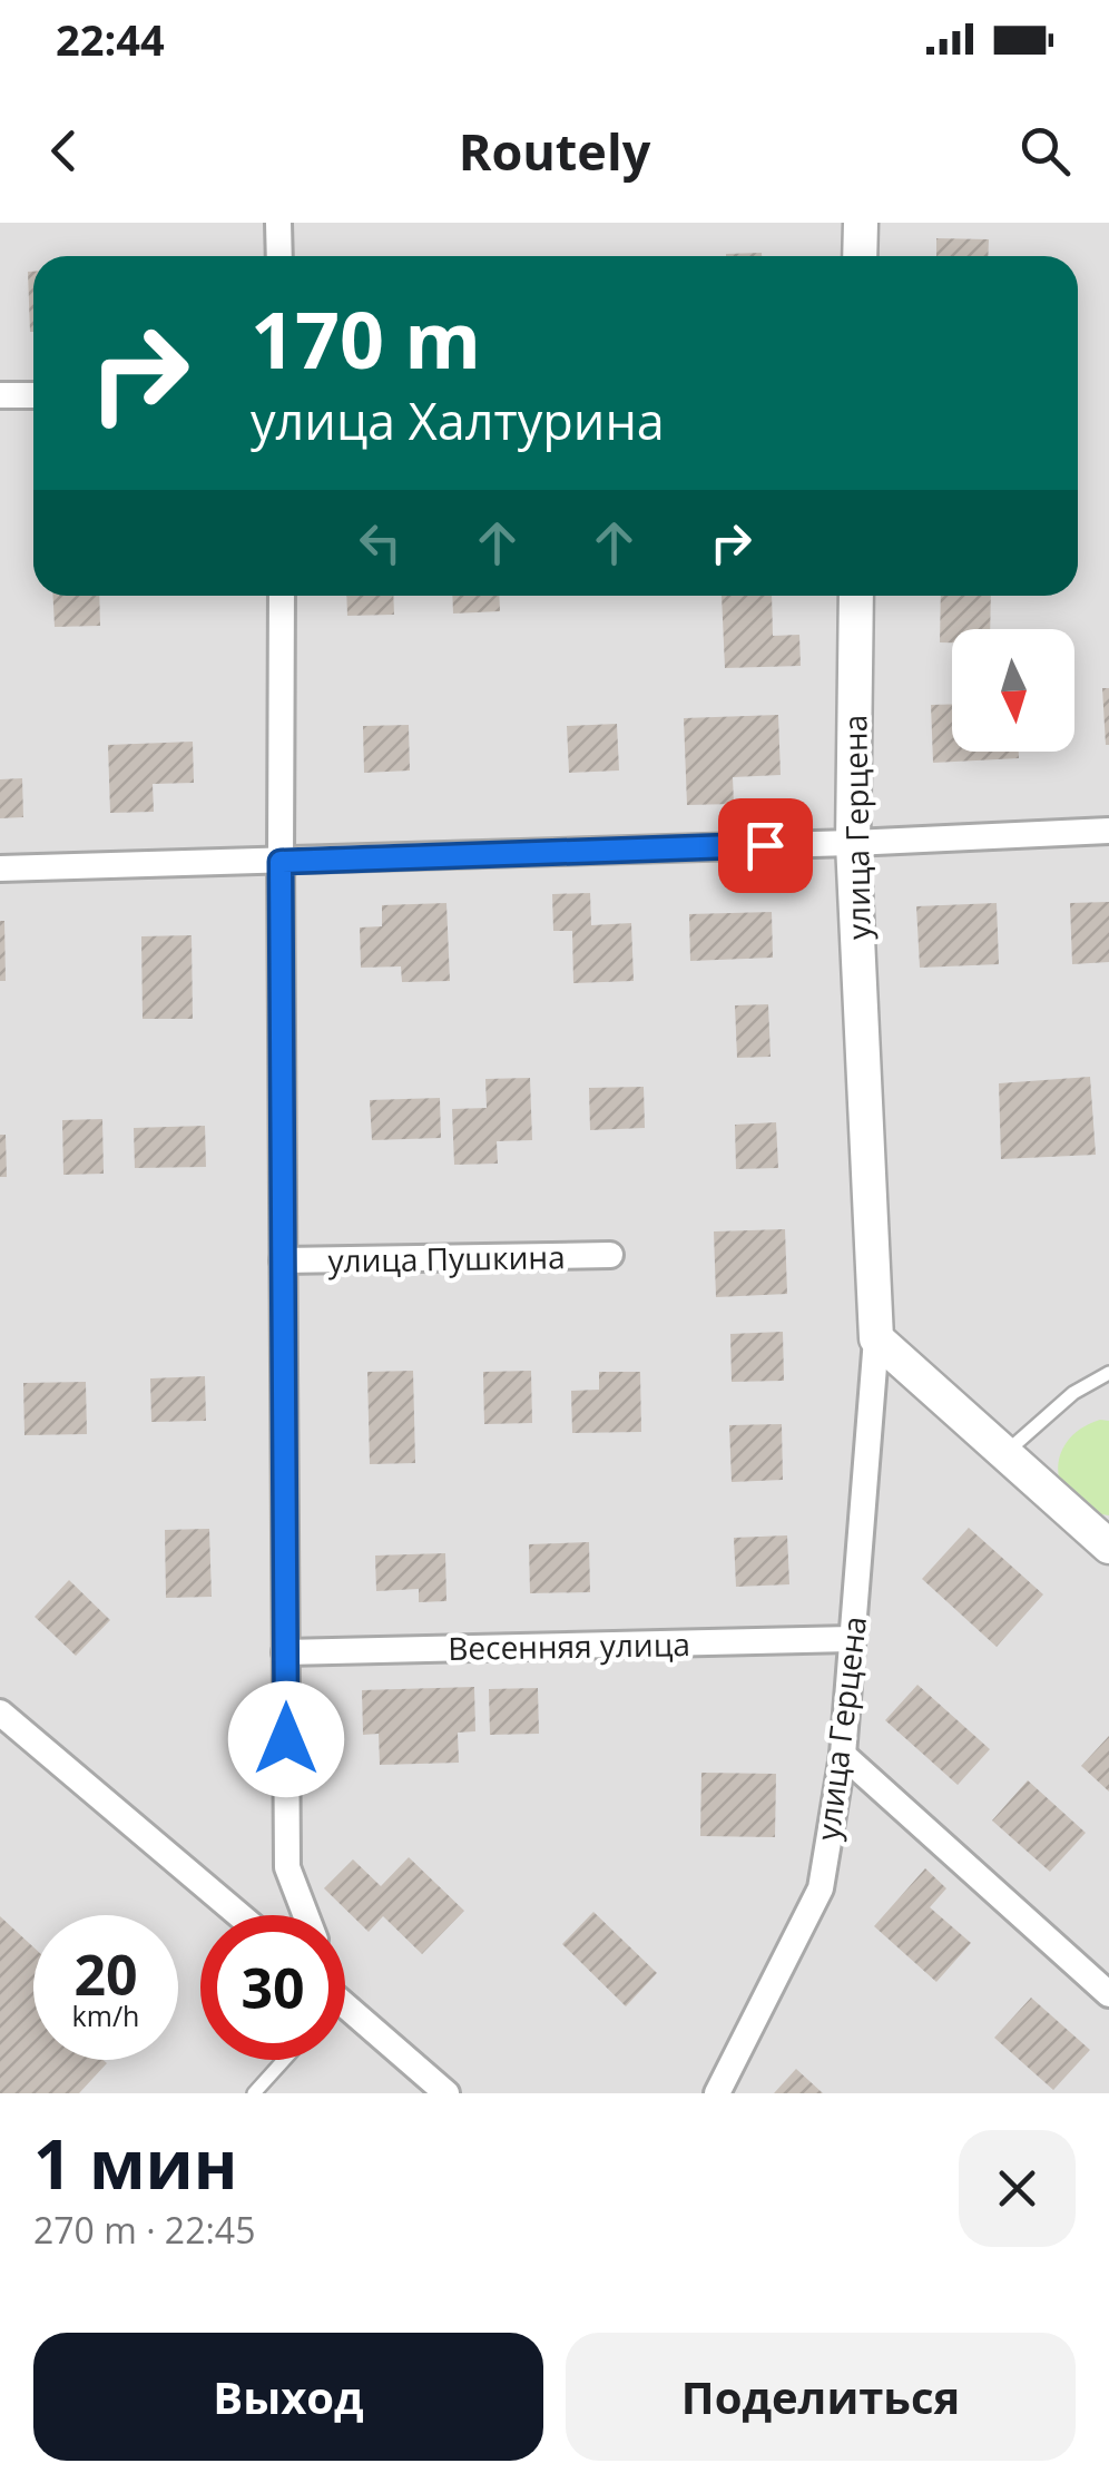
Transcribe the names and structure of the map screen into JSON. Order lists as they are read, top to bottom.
{
  "streets": {
    "street": ["улица Герцена", "улица Пушкина", "Весенняя улица"]
  },
  "crossings": [
    ["улица Герцена", "Весенняя улица"],
    ["улица Пушкина", "Весенняя улица"]
  ],
  "north": "bottom",
  "page": {
    "status": "22:44",
    "header": "Routely",
    "turn": ["170 m", "улица Халтурина"],
    "speed": "20 km/h",
    "limit": "30",
    "heading": ["1 мин", "270 m · 22:45"],
    "buttons": ["Выход", "Поделиться"]
  }
}
